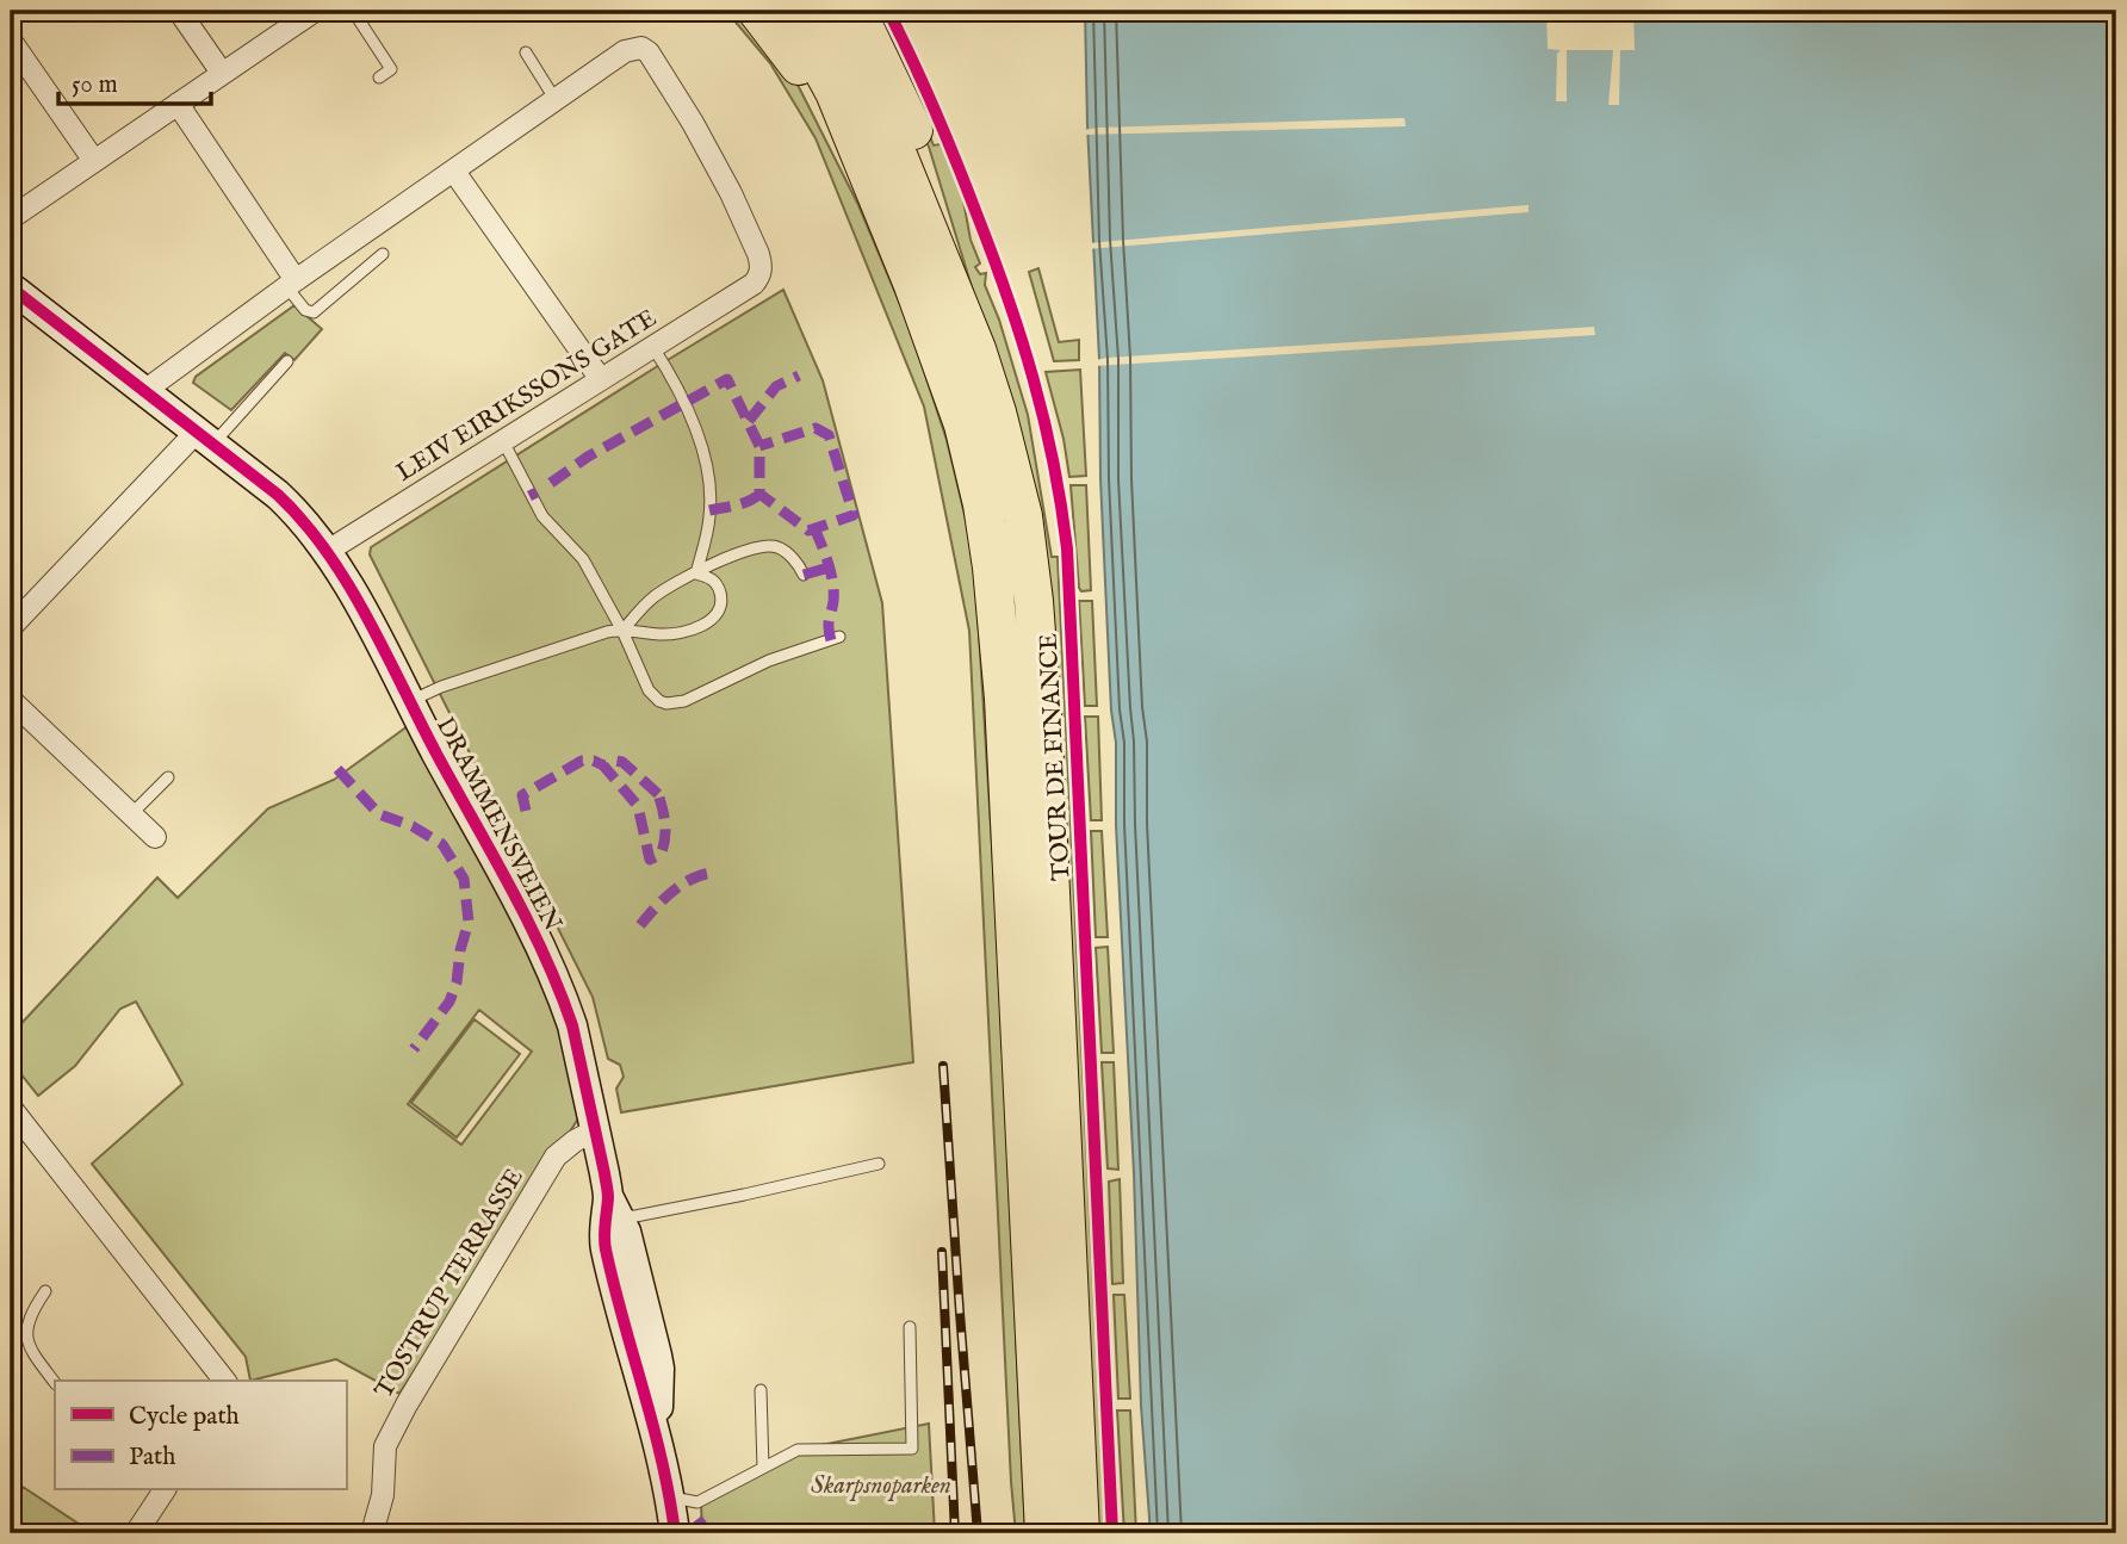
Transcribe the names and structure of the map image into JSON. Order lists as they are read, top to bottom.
{
  "streets": {
    "street": ["LEIV EIRIKSSONS GATE", "DRAMMENSVEIEN", "TOSTRUP TERRASSE"],
    "cycle path": ["TOUR DE FINANCE"]
  },
  "crossings": [
    ["LEIV EIRIKSSONS GATE", "DRAMMENSVEIEN"],
    ["DRAMMENSVEIEN", "TOSTRUP TERRASSE"]
  ],
  "parks": ["Skarpsnoparken"],
  "legend": ["Cycle path", "Path"],
  "scale_bar": "50 m"
}
